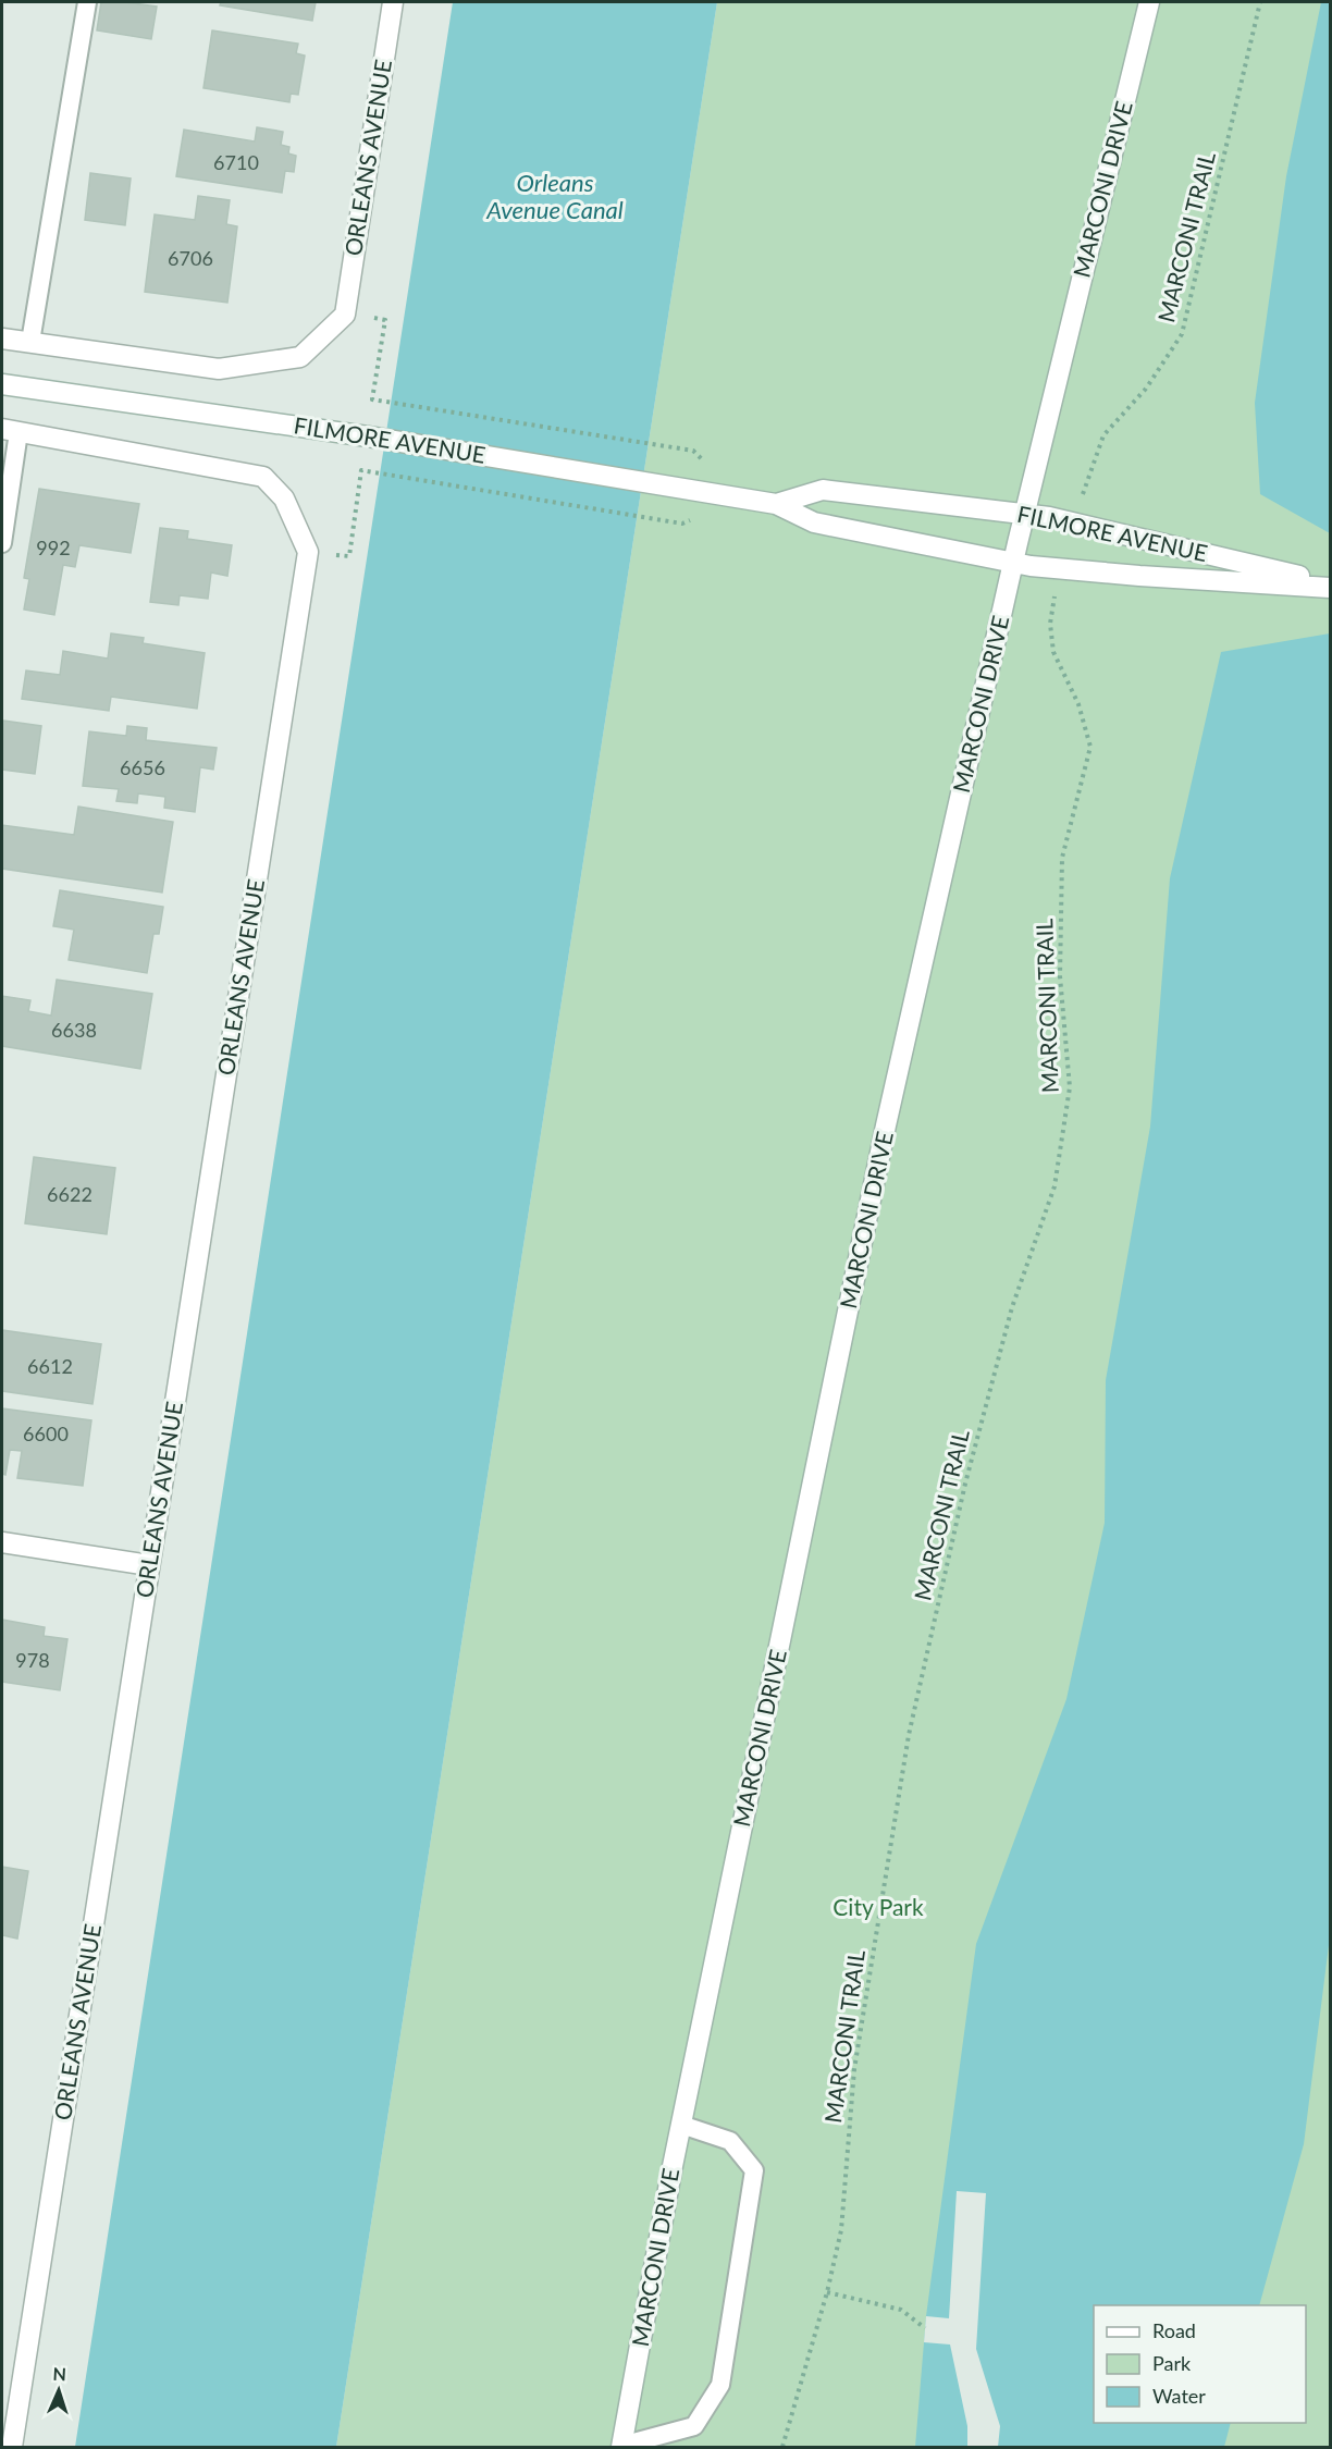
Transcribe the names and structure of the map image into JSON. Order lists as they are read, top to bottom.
{
  "streets": {
    "street": ["ORLEANS AVENUE", "MARCONI DRIVE", "FILMORE AVENUE"],
    "path": ["MARCONI TRAIL"]
  },
  "crossings": [
    ["MARCONI DRIVE", "FILMORE AVENUE"]
  ],
  "water": ["Orleans Avenue Canal"],
  "parks": ["City Park"],
  "house_numbers": [
    "6710",
    "6706",
    "992",
    "6656",
    "6638",
    "6622",
    "6612",
    "6600",
    "978"
  ],
  "legend": ["Road", "Park", "Water"],
  "north": "top"
}
